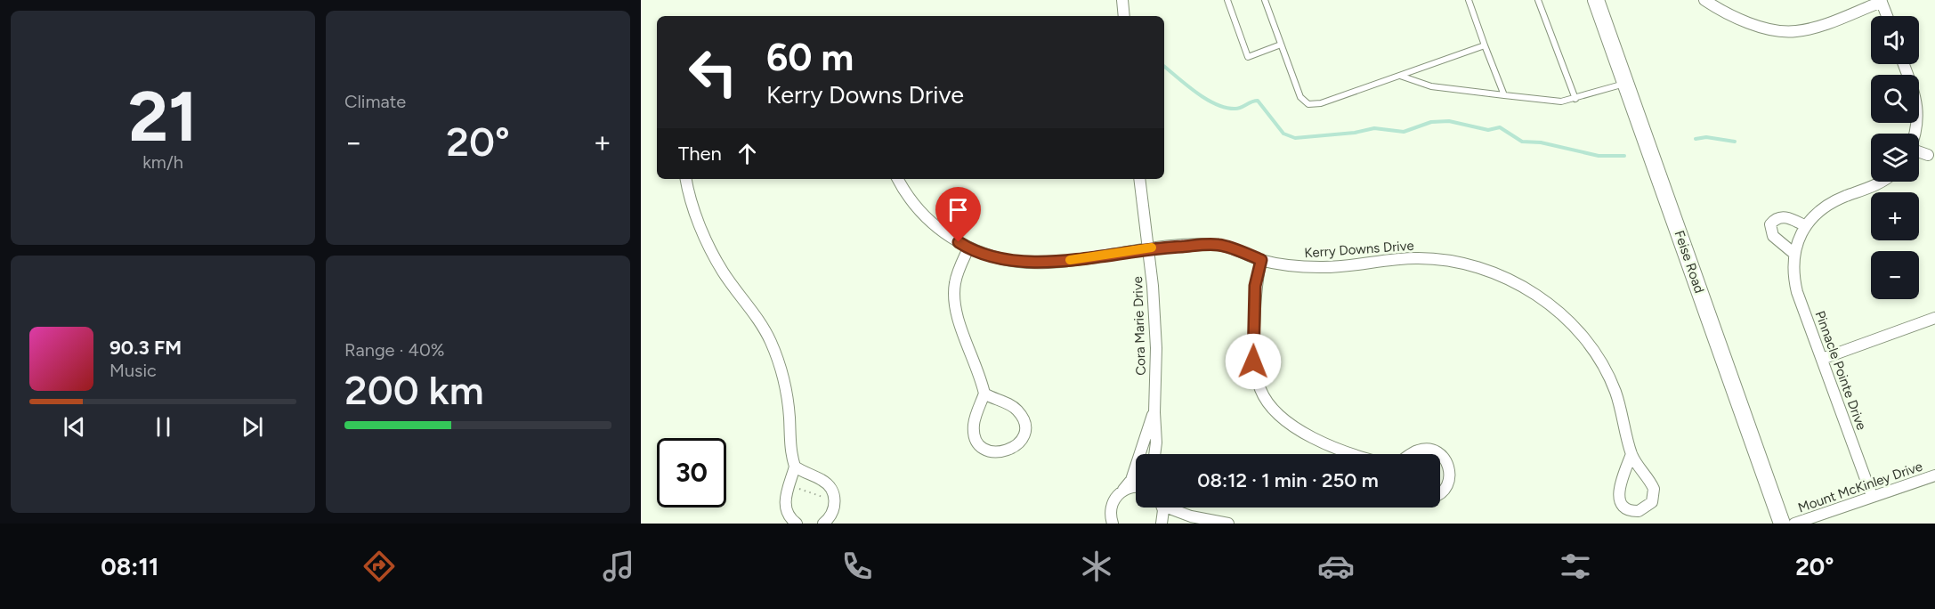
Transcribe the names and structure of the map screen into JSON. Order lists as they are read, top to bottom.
{
  "streets": {
    "street": [
      "Kerry Downs Drive",
      "Feise Road",
      "Cora Marie Drive",
      "Pinnacle Pointe Drive",
      "Mount McKinley Drive"
    ]
  },
  "crossings": [
    ["Kerry Downs Drive", "Cora Marie Drive"],
    ["Pinnacle Pointe Drive", "Mount McKinley Drive"]
  ],
  "page": {
    "tile": [
      ["21", "km/h"],
      "Climate",
      ["Range · 40%", "200 km"]
    ],
    "map_buttons": ["+", "−"],
    "turn": ["60 m", "Kerry Downs Drive"],
    "heat": ["−", "20°", "+"],
    "then": "Then",
    "song": ["90.3 FM", "Music"],
    "limit": "30",
    "trip": "08:12 · 1 min · 250 m",
    "tabs": ["08:11", "20°"]
  }
}
